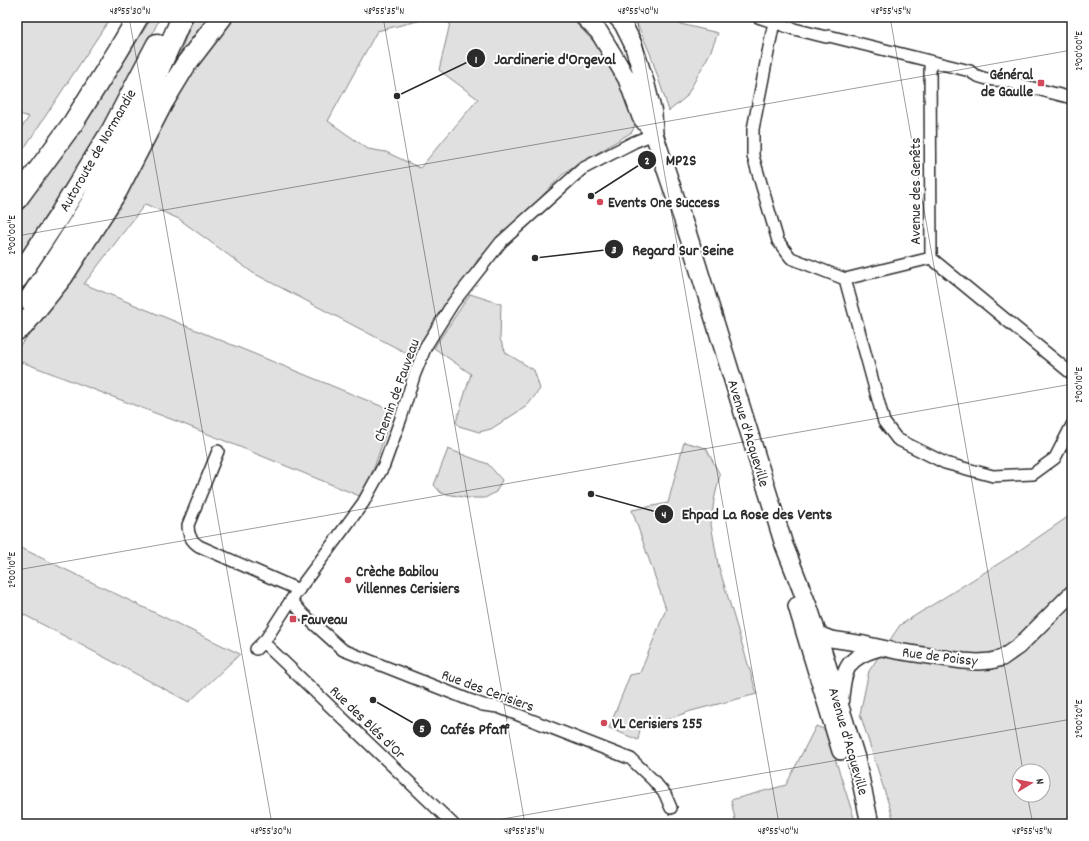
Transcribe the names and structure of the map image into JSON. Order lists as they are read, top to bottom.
{
  "streets": {
    "highway": ["Autoroute de Normandie"],
    "main road": ["Avenue d'Acqueville"],
    "street": [
      "Avenue des Genêts",
      "Chemin de Fauveau",
      "Rue de Poissy",
      "Rue des Cerisiers",
      "Rue des Blés d'Or"
    ]
  },
  "crossings": [
    ["Chemin de Fauveau", "Avenue d'Acqueville"],
    ["Chemin de Fauveau", "Rue des Cerisiers"],
    ["Chemin de Fauveau", "Rue des Blés d'Or"],
    ["Avenue d'Acqueville", "Rue de Poissy"]
  ],
  "places": {
    "transit": ["Général de Gaulle", "Fauveau"],
    "other": [
      "Jardinerie d'Orgeval",
      "MP2S",
      "Events One Success",
      "Regard Sur Seine",
      "Ehpad La Rose des Vents",
      "Crèche Babilou Villennes Cerisiers",
      "Cafés Pfaff",
      "VL Cerisiers 255"
    ]
  },
  "north": "right",
  "coordinates": [
    "48°55'30\"N",
    "48°55'35\"N",
    "48°55'40\"N",
    "48°55'45\"N",
    "2°00'00\"E",
    "2°00'10\"E",
    "2°00'20\"E"
  ]
}
